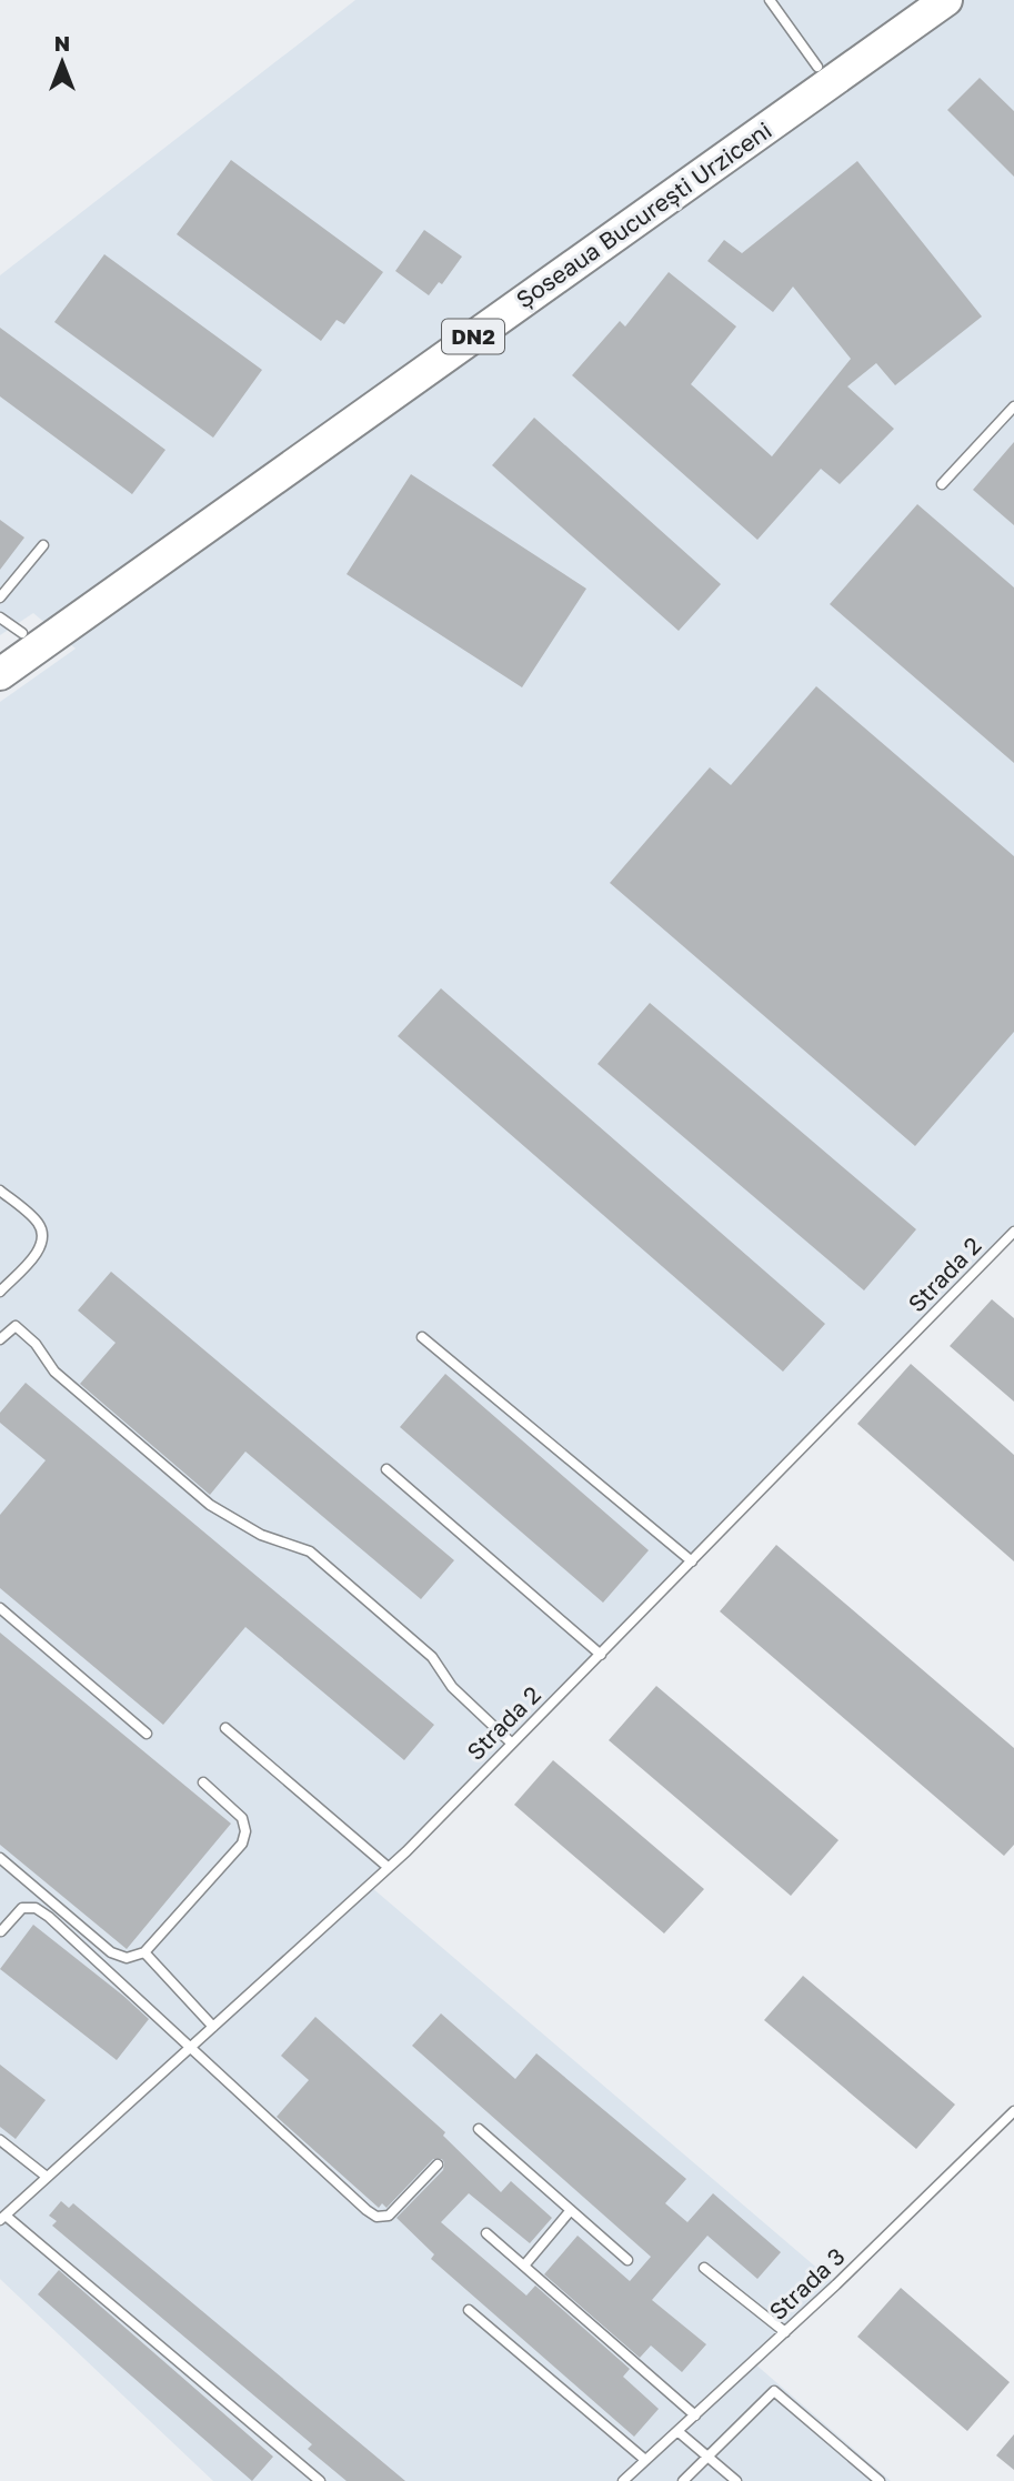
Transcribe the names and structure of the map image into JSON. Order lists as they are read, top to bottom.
{
  "streets": {
    "highway": ["Șoseaua București Urziceni", "DN2"],
    "lane": ["Strada 2", "Strada 3"]
  },
  "north": "top"
}
